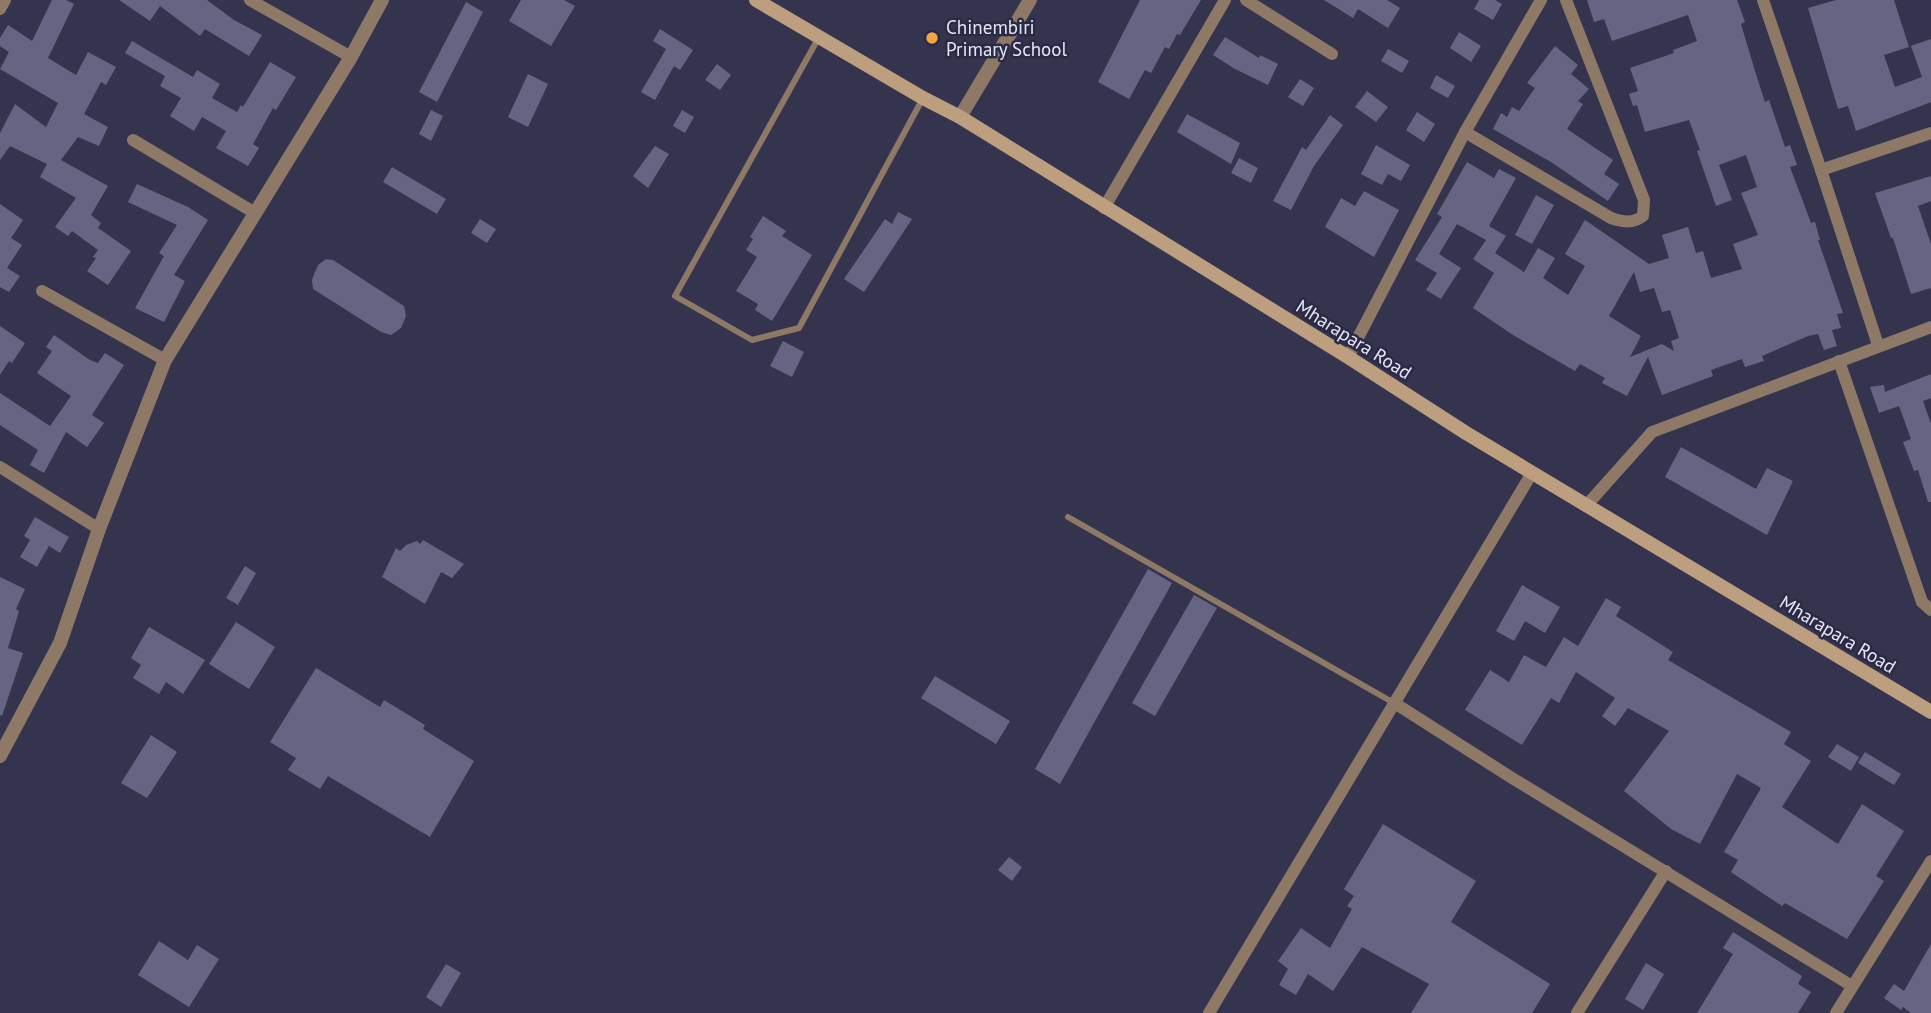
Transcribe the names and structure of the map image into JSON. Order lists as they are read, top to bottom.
{
  "streets": {
    "main road": ["Mharapara Road"]
  },
  "places": ["Chinembiri Primary School"]
}
